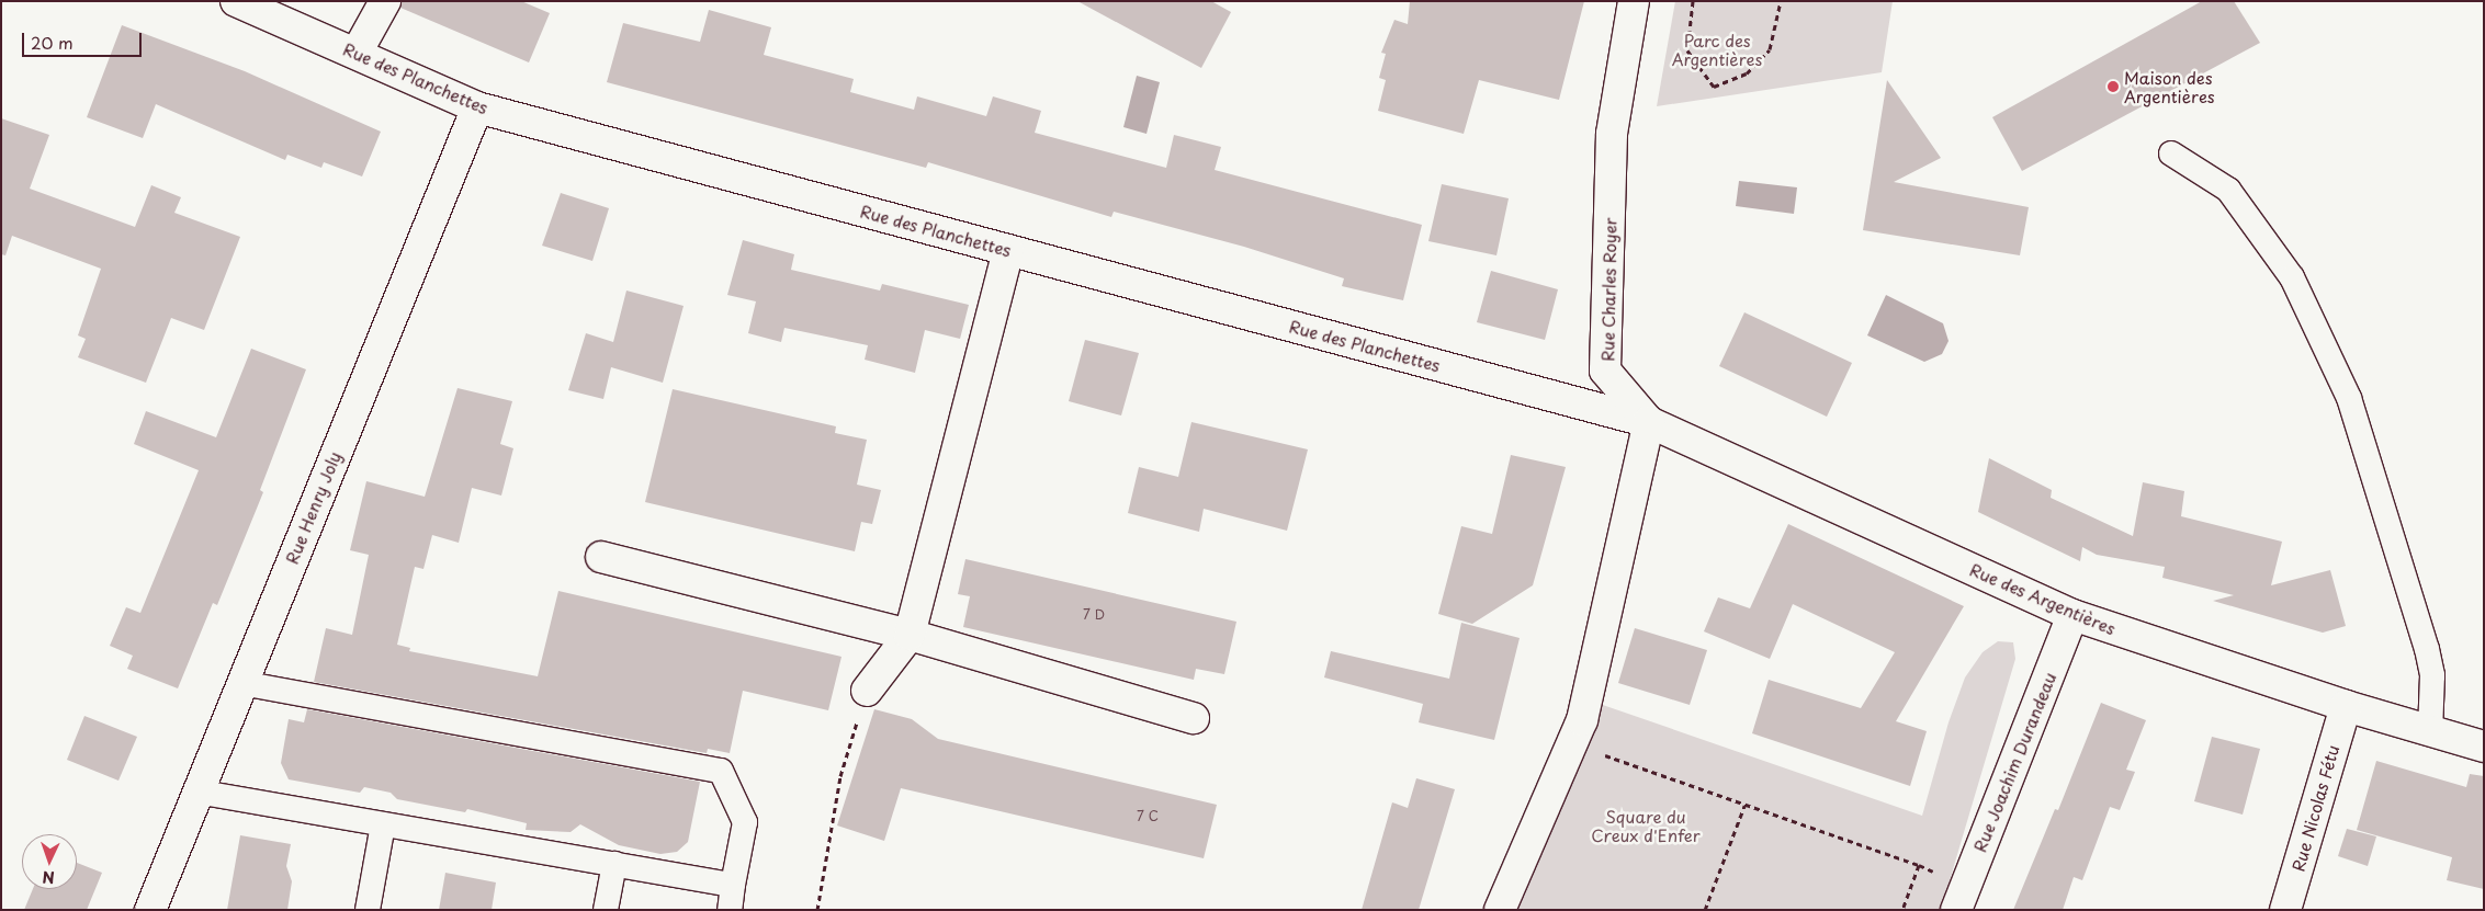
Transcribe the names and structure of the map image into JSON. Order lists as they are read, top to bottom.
{
  "streets": {
    "street": [
      "Rue des Planchettes",
      "Rue Charles Royer",
      "Rue Henry Joly",
      "Rue des Argentières",
      "Rue Joachim Durandeau",
      "Rue Nicolas Fétu"
    ]
  },
  "crossings": [
    ["Rue des Planchettes", "Rue Charles Royer"],
    ["Rue des Planchettes", "Rue Henry Joly"],
    ["Rue des Planchettes", "Rue des Argentières"],
    ["Rue Charles Royer", "Rue des Argentières"],
    ["Rue des Argentières", "Rue Joachim Durandeau"],
    ["Rue des Argentières", "Rue Nicolas Fétu"]
  ],
  "parks": ["Parc des Argentières", "Square du Creux d'Enfer"],
  "places": ["Maison des Argentières"],
  "house_numbers": ["7 D", "7 C"],
  "scale_bar": "20 m",
  "north": "bottom"
}
